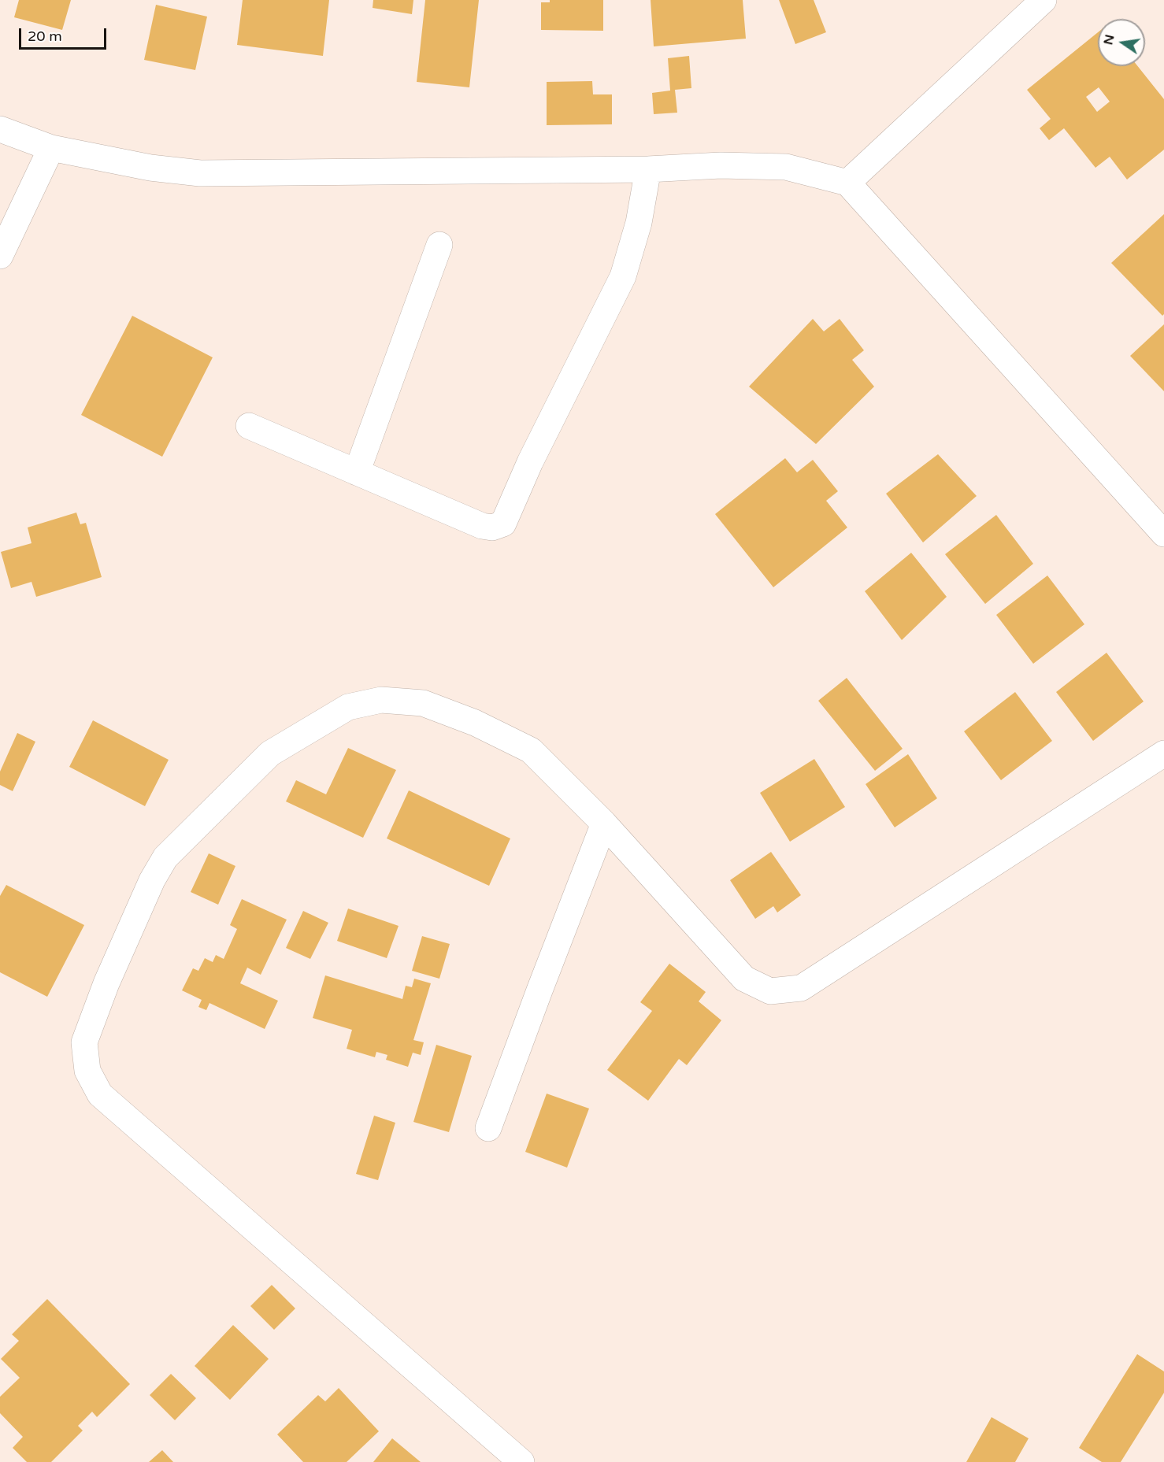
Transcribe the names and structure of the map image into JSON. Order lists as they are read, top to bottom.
{
  "scale_bar": "20 m",
  "north": "left"
}
